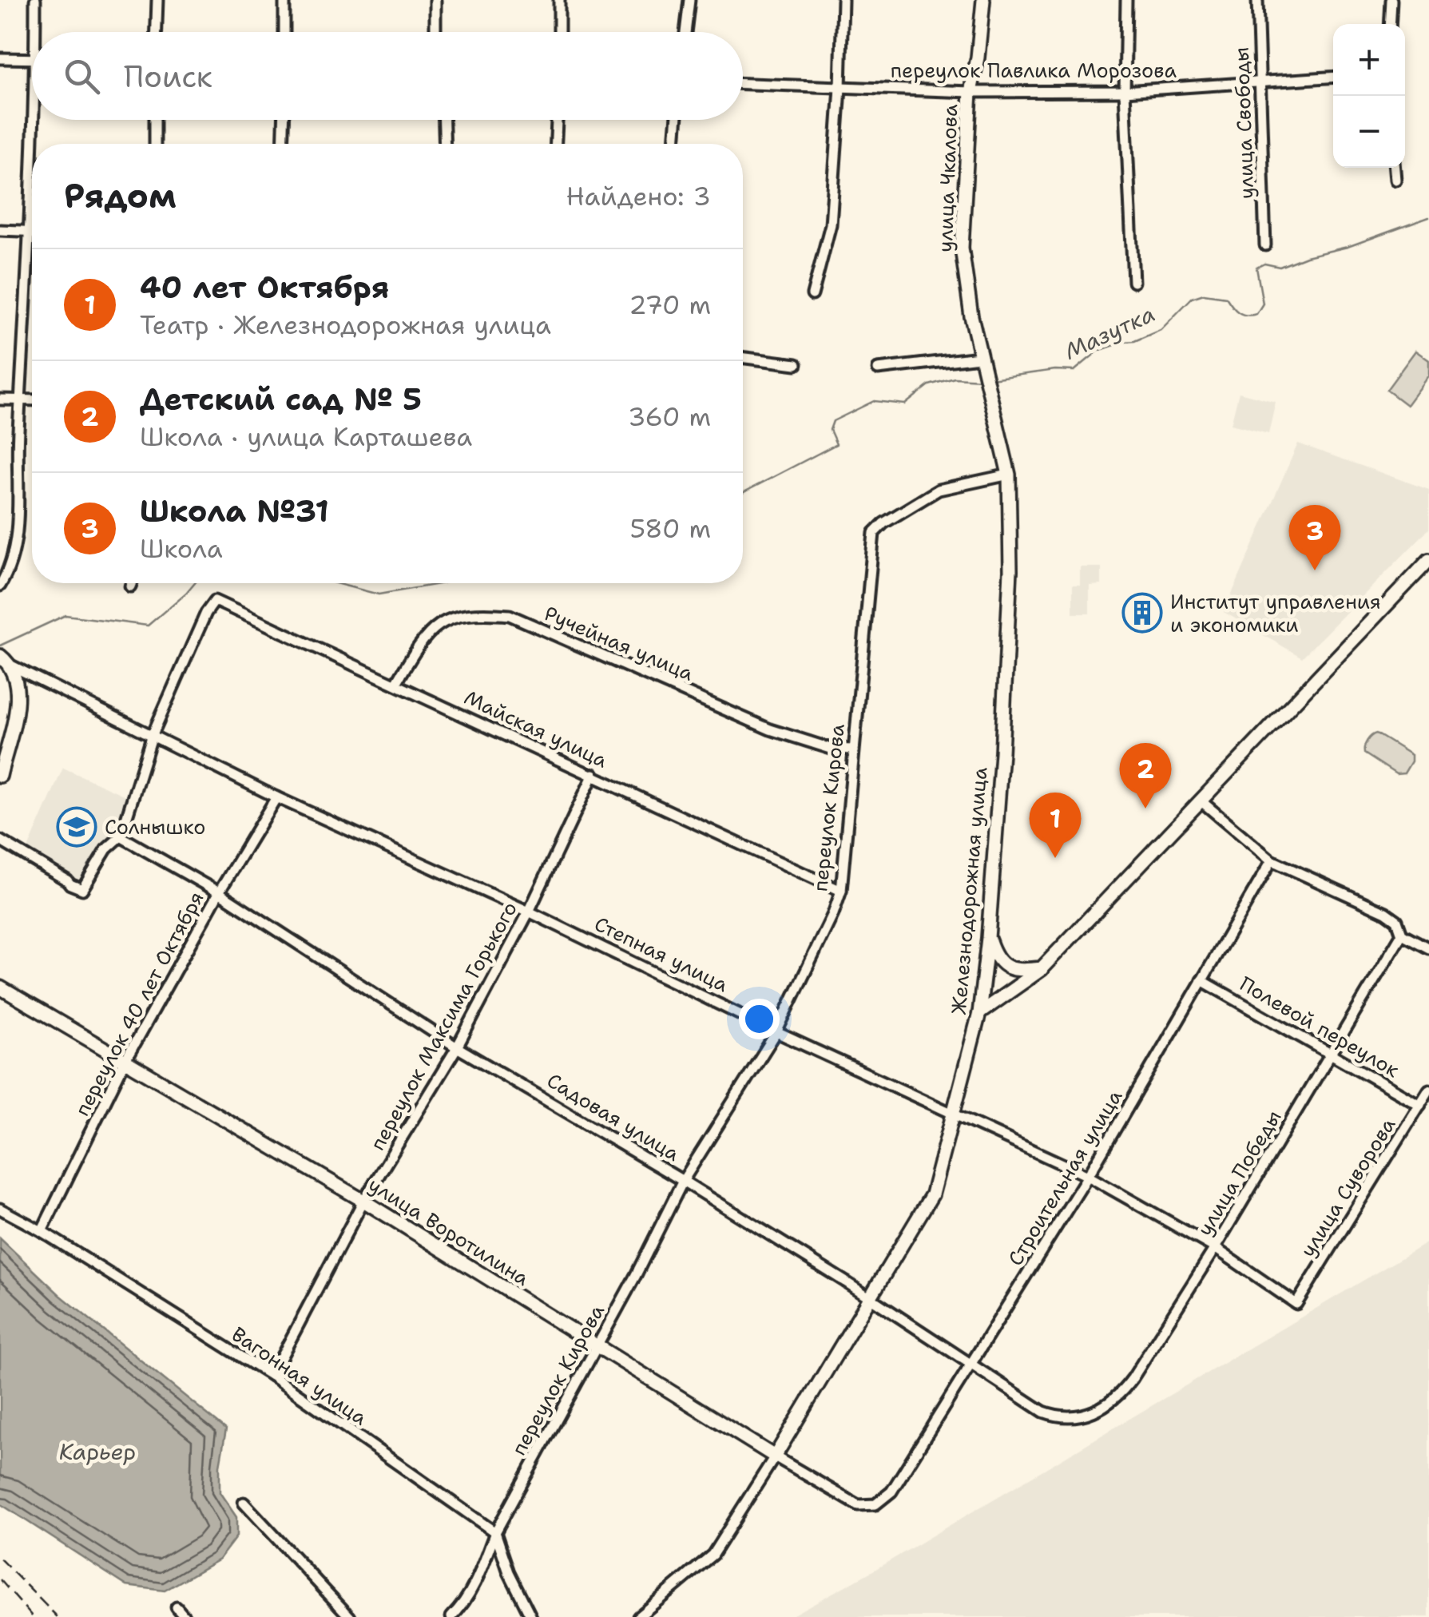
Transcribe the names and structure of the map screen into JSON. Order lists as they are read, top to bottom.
{
  "streets": {
    "street": [
      "переулок Павлика Морозова",
      "улица Свободы",
      "улица Чкалова",
      "Ручейная улица",
      "Майская улица",
      "переулок Кирова",
      "Железнодорожная улица",
      "Степная улица",
      "переулок 40 лет Октября",
      "переулок Максима Горького",
      "Полевой переулок",
      "Садовая улица",
      "улица Победы",
      "Строительная улица",
      "улица Суворова",
      "улица Воротилина",
      "Вагонная улица"
    ]
  },
  "crossings": [
    ["переулок Павлика Морозова", "улица Свободы"],
    ["переулок Павлика Морозова", "улица Чкалова"],
    ["улица Чкалова", "Железнодорожная улица"],
    ["Ручейная улица", "Майская улица"],
    ["Ручейная улица", "переулок Кирова"],
    ["Майская улица", "переулок Кирова"],
    ["Майская улица", "Степная улица"],
    ["Майская улица", "переулок Максима Горького"],
    ["переулок Кирова", "Железнодорожная улица"],
    ["переулок Кирова", "Степная улица"],
    ["переулок Кирова", "Садовая улица"],
    ["переулок Кирова", "улица Воротилина"],
    ["переулок Кирова", "Вагонная улица"],
    ["Железнодорожная улица", "Степная улица"],
    ["Железнодорожная улица", "Садовая улица"],
    ["Железнодорожная улица", "улица Воротилина"],
    ["Степная улица", "переулок 40 лет Октября"],
    ["Степная улица", "переулок Максима Горького"],
    ["Степная улица", "улица Победы"],
    ["Степная улица", "Строительная улица"],
    ["Степная улица", "улица Суворова"],
    ["переулок 40 лет Октября", "Садовая улица"],
    ["переулок 40 лет Октября", "улица Воротилина"],
    ["переулок 40 лет Октября", "Вагонная улица"],
    ["переулок Максима Горького", "Садовая улица"],
    ["переулок Максима Горького", "улица Воротилина"],
    ["переулок Максима Горького", "Вагонная улица"],
    ["Полевой переулок", "улица Победы"],
    ["Полевой переулок", "Строительная улица"],
    ["Полевой переулок", "улица Суворова"],
    ["Садовая улица", "улица Победы"],
    ["Садовая улица", "Строительная улица"],
    ["Строительная улица", "улица Воротилина"]
  ],
  "water": ["Мазутка", "Карьер"],
  "places": {
    "building": ["Институт управления и экономики"],
    "school or university": ["Солнышко"]
  },
  "page": {
    "map_buttons": ["+", "−"],
    "search": "Поиск",
    "heading": ["Рядом", "Найдено: 3"],
    "list": [
      {
        "mark": "1",
        "name": "40 лет Октября",
        "note": "Театр · Железнодорожная улица",
        "value": "270 m"
      },
      {
        "mark": "2",
        "name": "Детский сад № 5",
        "note": "Школа · улица Карташева",
        "value": "360 m"
      },
      {
        "mark": "3",
        "name": "Школа №31",
        "note": "Школа",
        "value": "580 m"
      }
    ],
    "pins": ["3", "2", "1"]
  }
}
